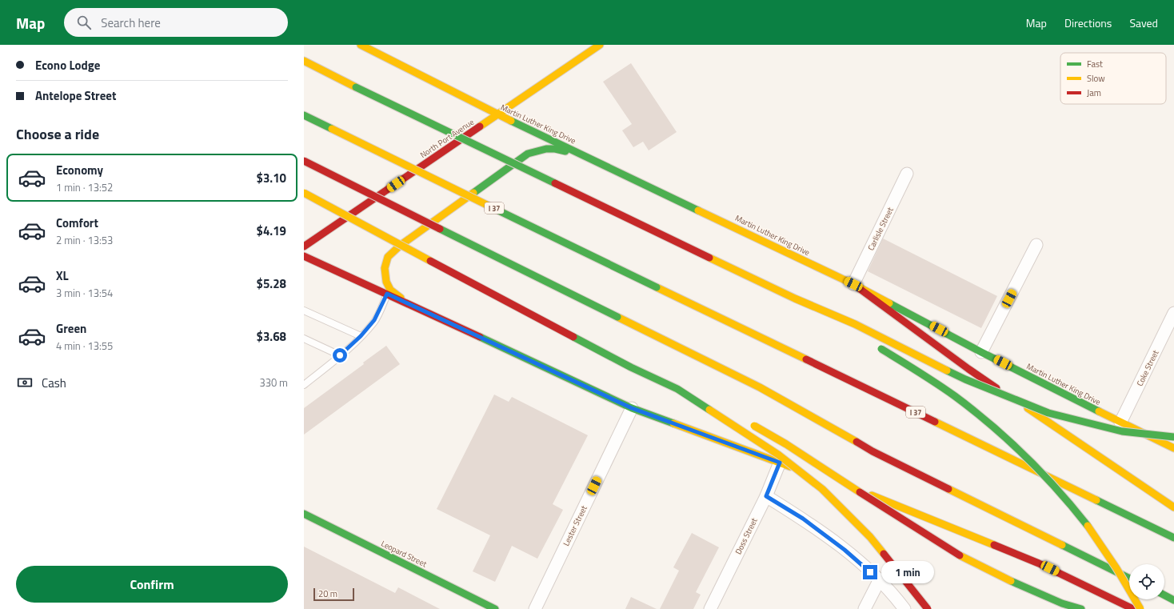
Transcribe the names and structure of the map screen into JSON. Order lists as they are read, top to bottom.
{
  "streets": {
    "main road": [
      "Martin Luther King Drive",
      "North Port Avenue",
      "I 37",
      "Leopard Street"
    ],
    "street": [
      "Carlisle Street",
      "Coke Street",
      "Lester Street",
      "Doss Street"
    ]
  },
  "crossings": [
    ["Martin Luther King Drive", "North Port Avenue"],
    ["Martin Luther King Drive", "Carlisle Street"],
    ["Martin Luther King Drive", "Coke Street"]
  ],
  "legend": ["Fast", "Slow", "Jam"],
  "scale_bar": "20 m",
  "page": {
    "header": "Map",
    "search": "Search here",
    "nav": ["Map", "Directions", "Saved"],
    "banner": ["Econo Lodge", "Antelope Street"],
    "heading": "Choose a ride",
    "list": [
      {
        "name": "Economy",
        "note": "1 min · 13:52",
        "value": "$3.10"
      },
      {
        "name": "Comfort",
        "note": "2 min · 13:53",
        "value": "$4.19"
      },
      {
        "name": "XL",
        "note": "3 min · 13:54",
        "value": "$5.28"
      },
      {
        "name": "Green",
        "note": "4 min · 13:55",
        "value": "$3.68"
      }
    ],
    "pay": ["Cash", "330 m"],
    "buttons": "Confirm",
    "bubble": "1 min",
    "scale": "20 m"
  }
}
